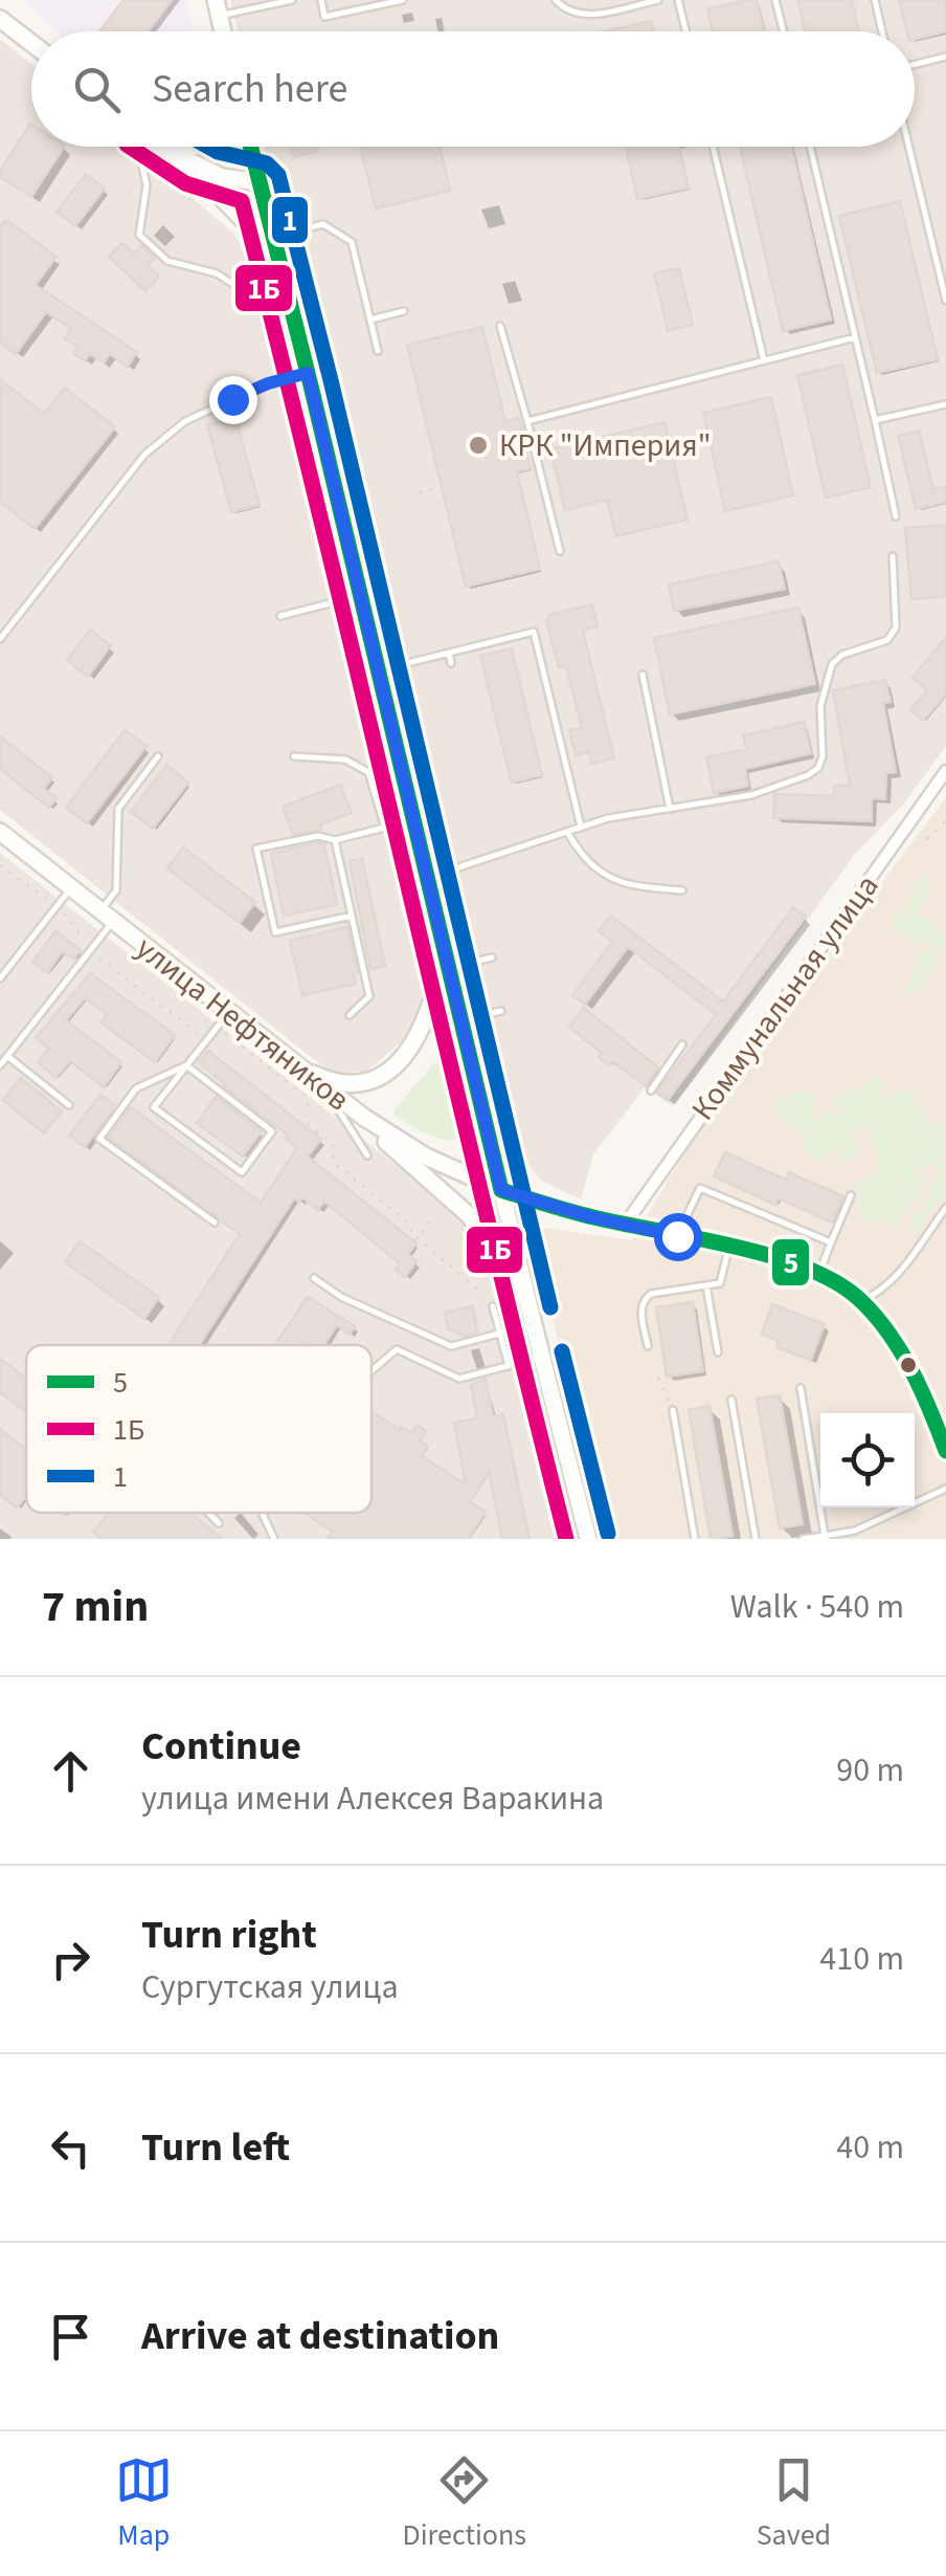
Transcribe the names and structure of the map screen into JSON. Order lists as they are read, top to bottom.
{
  "streets": {
    "main road": ["улица Нефтяников"],
    "street": ["Коммунальная улица"]
  },
  "places": ["КРК \"Империя\""],
  "lines": ["transit line 5", "transit line 1Б", "transit line 1"],
  "legend": ["5", "1Б", "1"],
  "page": {
    "search": "Search here",
    "heading": ["7 min", "Walk · 540 m"],
    "list": [
      ["Continue", "улица имени Алексея Варакина", "90 m"],
      ["Turn right", "Сургутская улица", "410 m"],
      ["Turn left", "40 m"],
      "Arrive at destination"
    ],
    "nav": ["Map", "Directions", "Saved"]
  }
}
